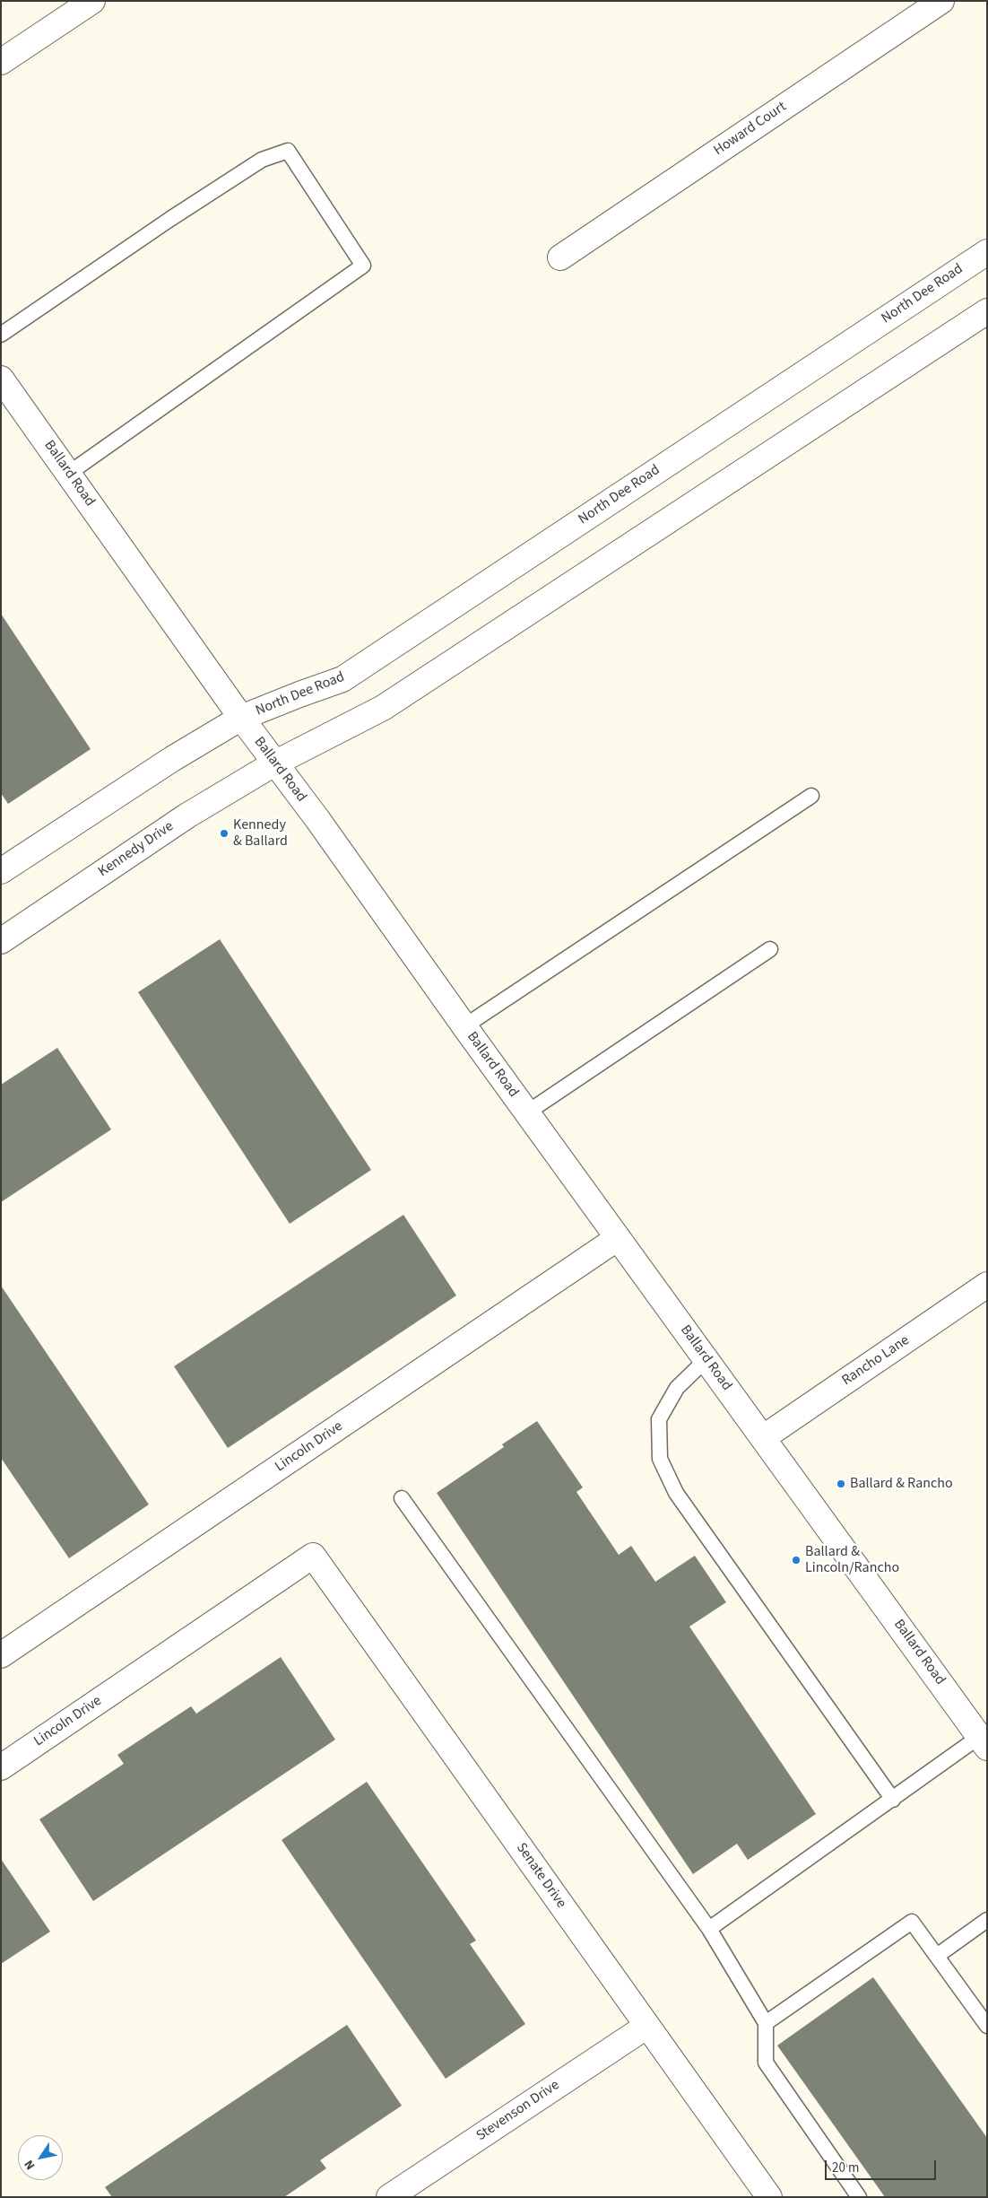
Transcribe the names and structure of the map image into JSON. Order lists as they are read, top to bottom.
{
  "streets": {
    "street": [
      "Howard Court",
      "North Dee Road",
      "Ballard Road",
      "Kennedy Drive",
      "Rancho Lane",
      "Lincoln Drive",
      "Senate Drive",
      "Stevenson Drive"
    ]
  },
  "crossings": [
    ["North Dee Road", "Ballard Road"],
    ["Ballard Road", "Kennedy Drive"],
    ["Ballard Road", "Rancho Lane"],
    ["Ballard Road", "Lincoln Drive"],
    ["Lincoln Drive", "Senate Drive"],
    ["Senate Drive", "Stevenson Drive"]
  ],
  "places": ["Kennedy & Ballard", "Ballard & Rancho", "Ballard & Lincoln/Rancho"],
  "scale_bar": "20 m",
  "north": "bottom left"
}
